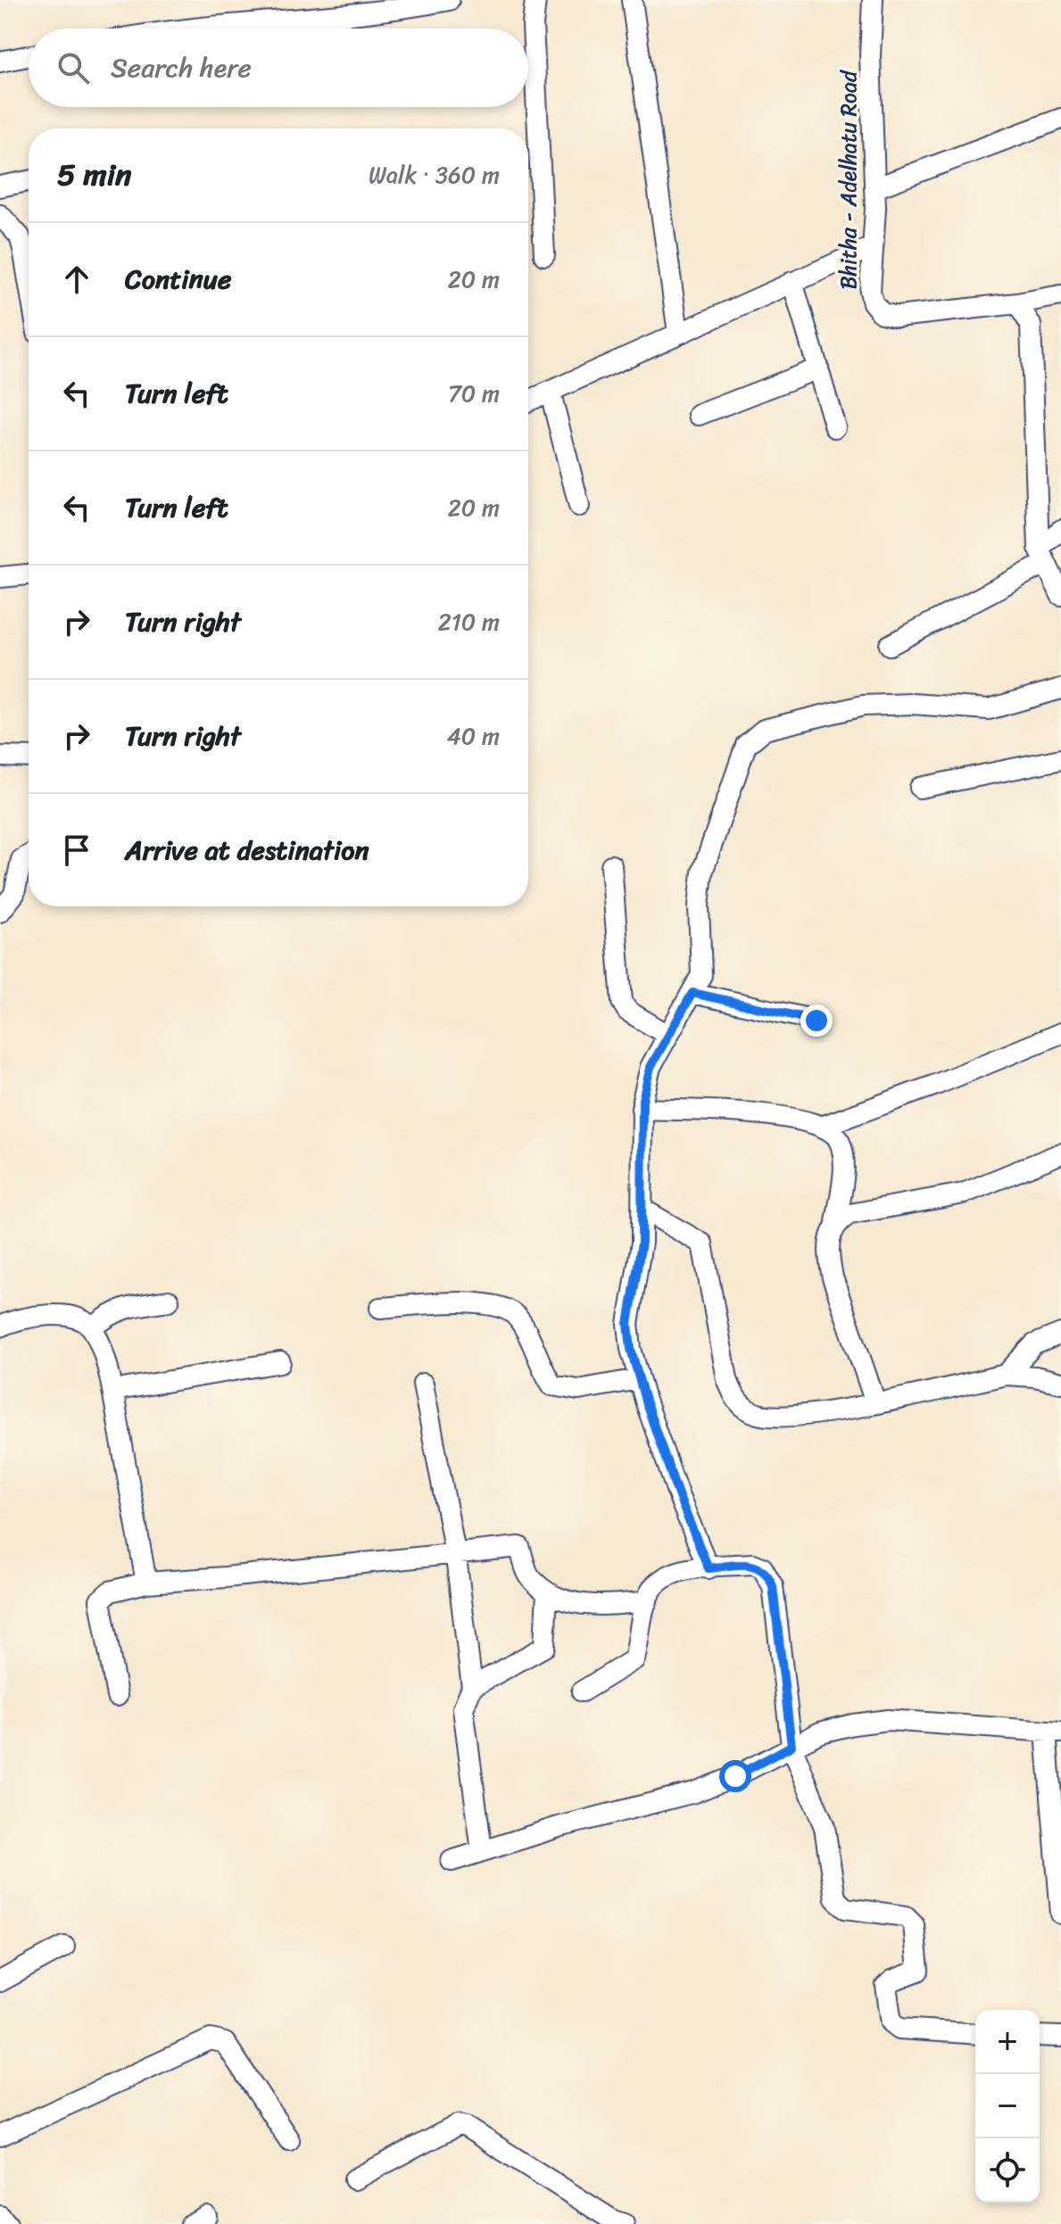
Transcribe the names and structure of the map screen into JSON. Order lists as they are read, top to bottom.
{
  "streets": {
    "street": ["Bhitha - Adelhatu Road"]
  },
  "page": {
    "search": "Search here",
    "heading": ["5 min", "Walk · 360 m"],
    "list": [
      ["Continue", "20 m"],
      ["Turn left", "70 m"],
      ["Turn left", "20 m"],
      ["Turn right", "210 m"],
      ["Turn right", "40 m"],
      "Arrive at destination"
    ],
    "map_buttons": ["+", "−"]
  }
}
